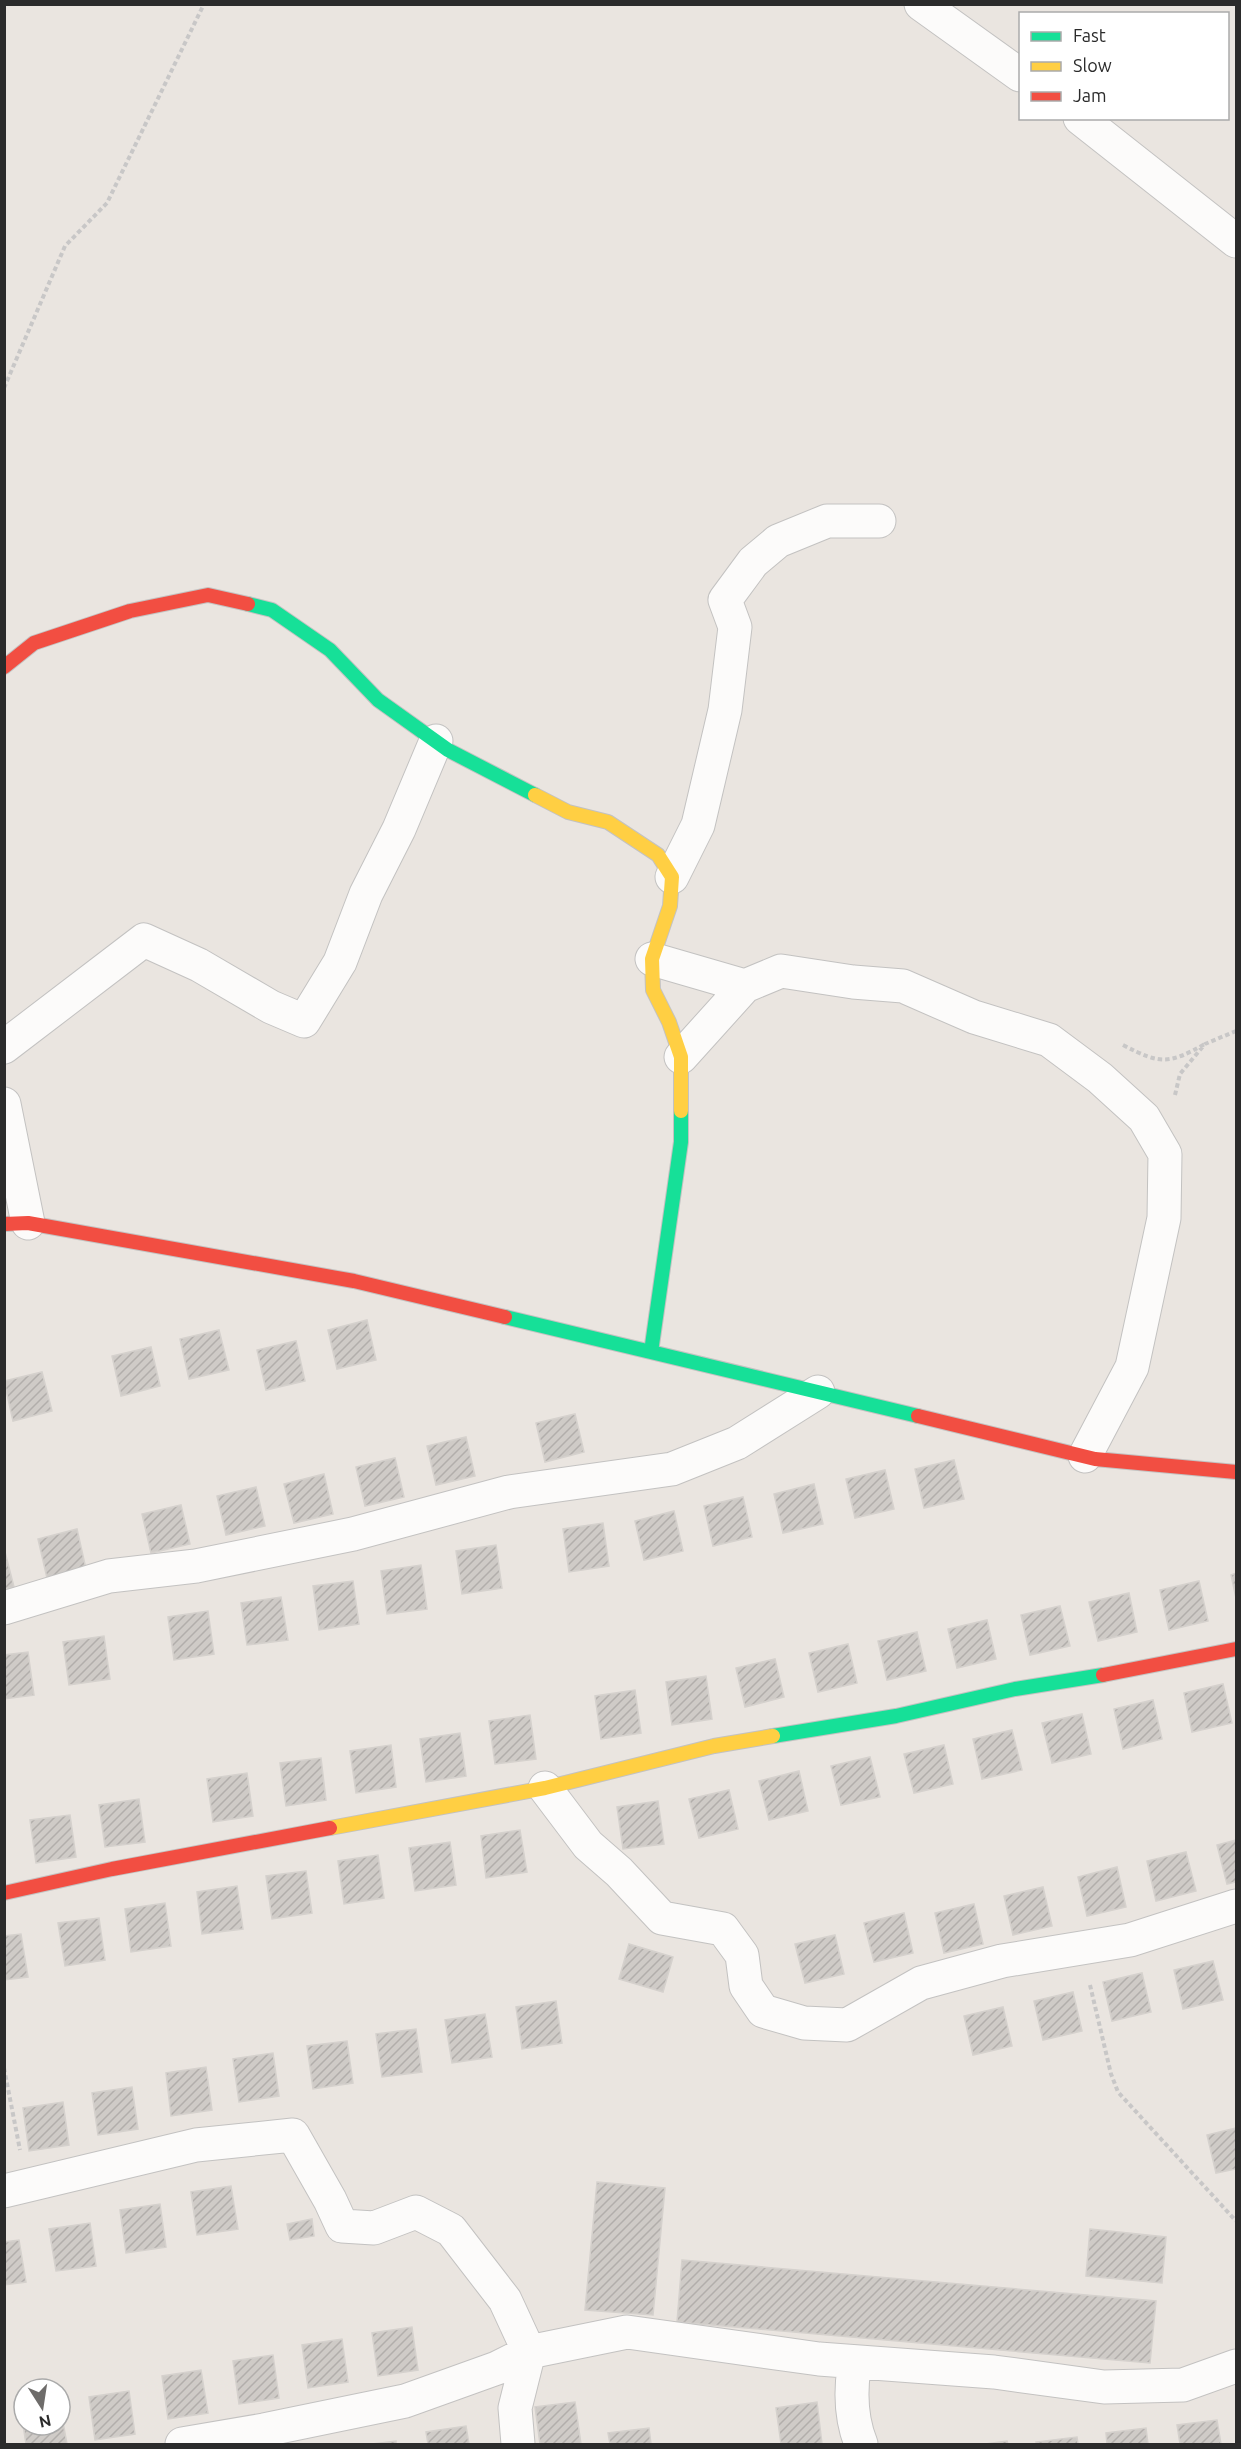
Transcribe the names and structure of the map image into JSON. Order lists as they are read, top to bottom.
{
  "legend": ["Fast", "Slow", "Jam"],
  "north": "bottom"
}
